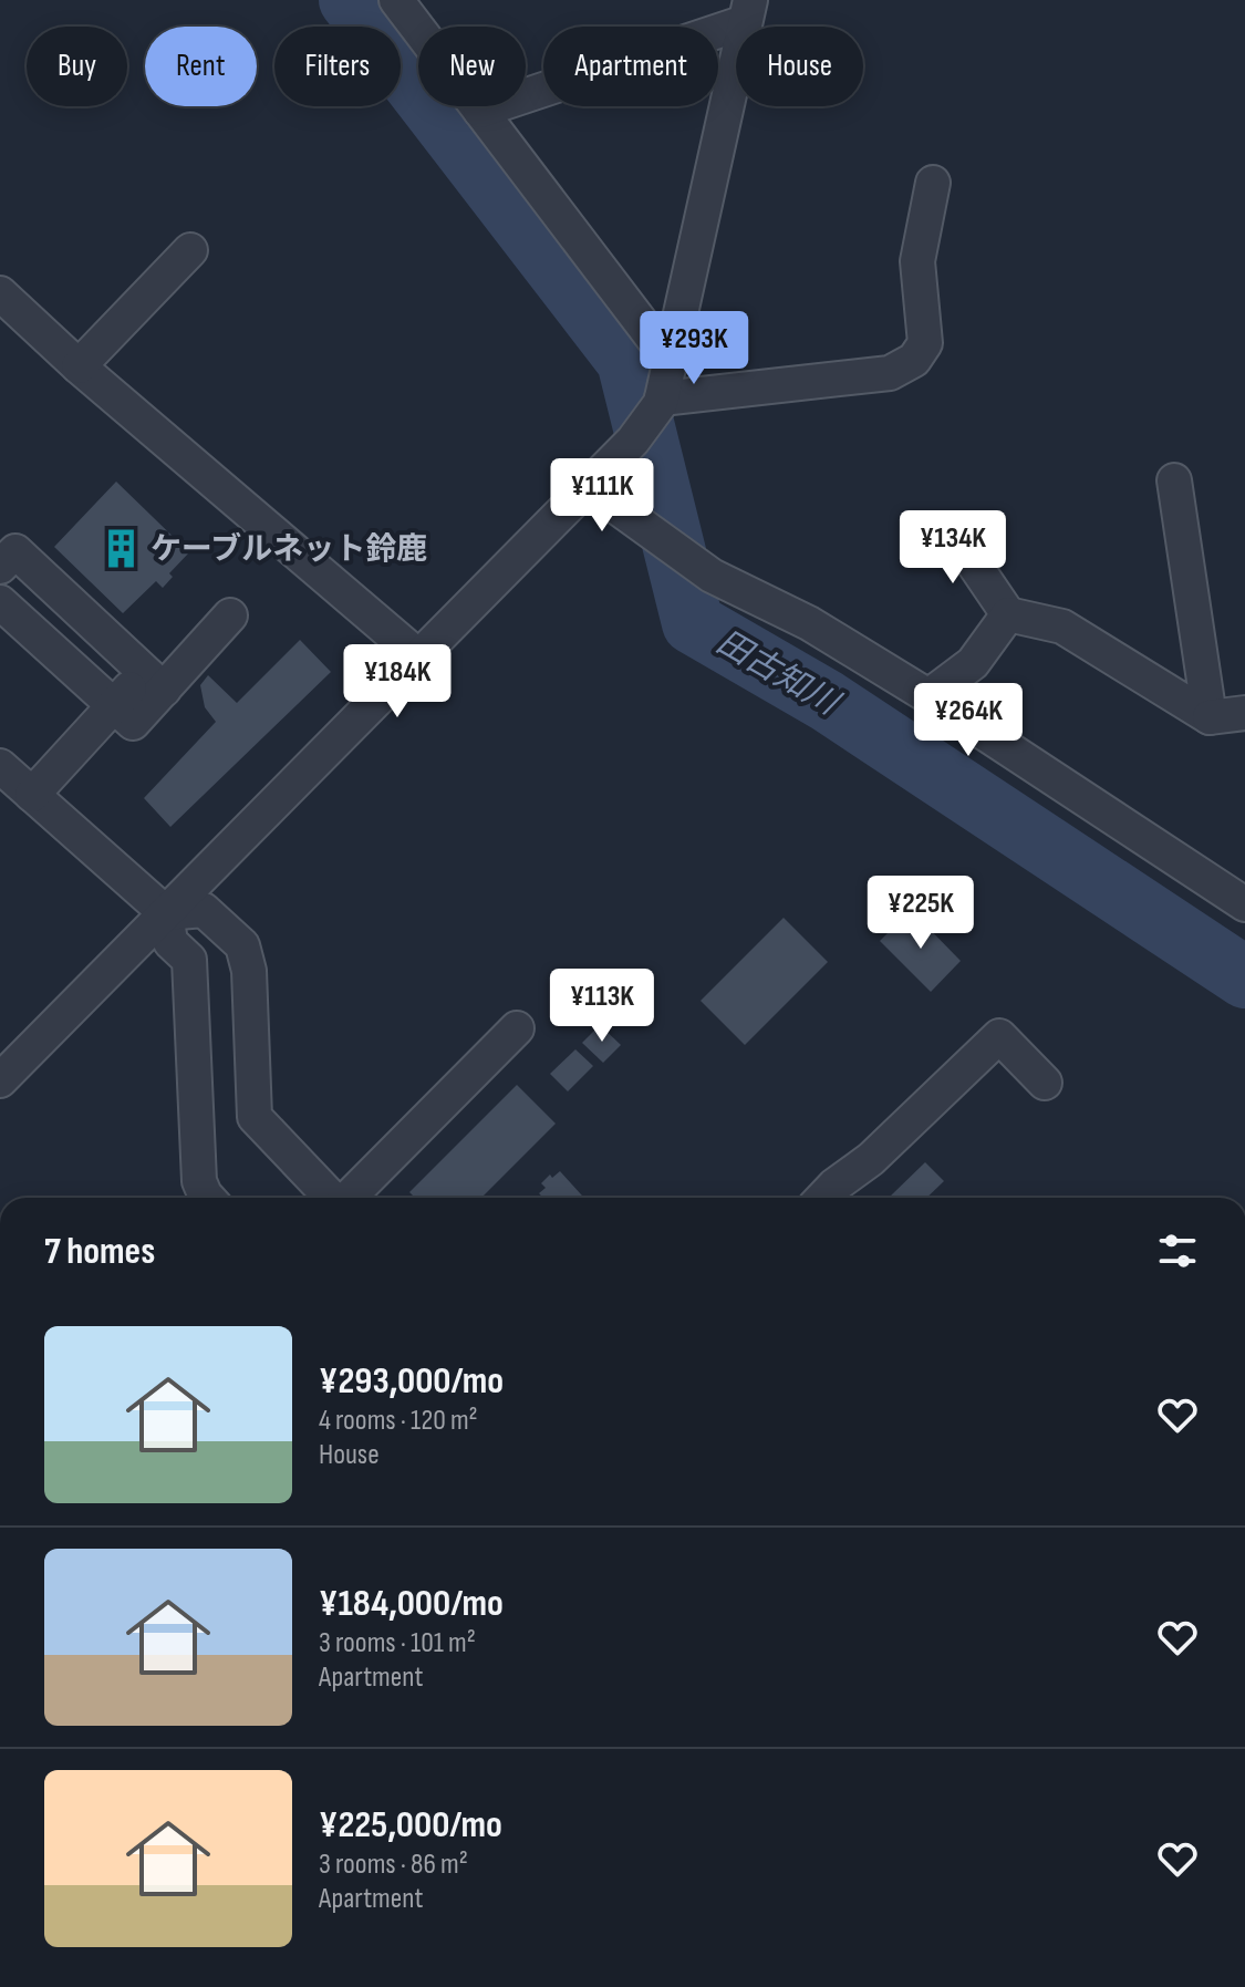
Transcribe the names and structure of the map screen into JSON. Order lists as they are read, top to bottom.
{
  "water": ["田古知川"],
  "places": {
    "building": ["ケーブルネット鈴鹿"]
  },
  "page": {
    "chip": [
      "Buy",
      "Rent",
      "Filters",
      "New",
      "Apartment",
      "House"
    ],
    "price": [
      "¥293K",
      "¥111K",
      "¥134K",
      "¥184K",
      "¥264K",
      "¥225K",
      "¥113K"
    ],
    "heading": "7 homes",
    "list": [
      {
        "name": "¥293,000/mo",
        "note": "4 rooms · 120 m² · House"
      },
      {
        "name": "¥184,000/mo",
        "note": "3 rooms · 101 m² · Apartment"
      },
      {
        "name": "¥225,000/mo",
        "note": "3 rooms · 86 m² · Apartment"
      }
    ]
  }
}
